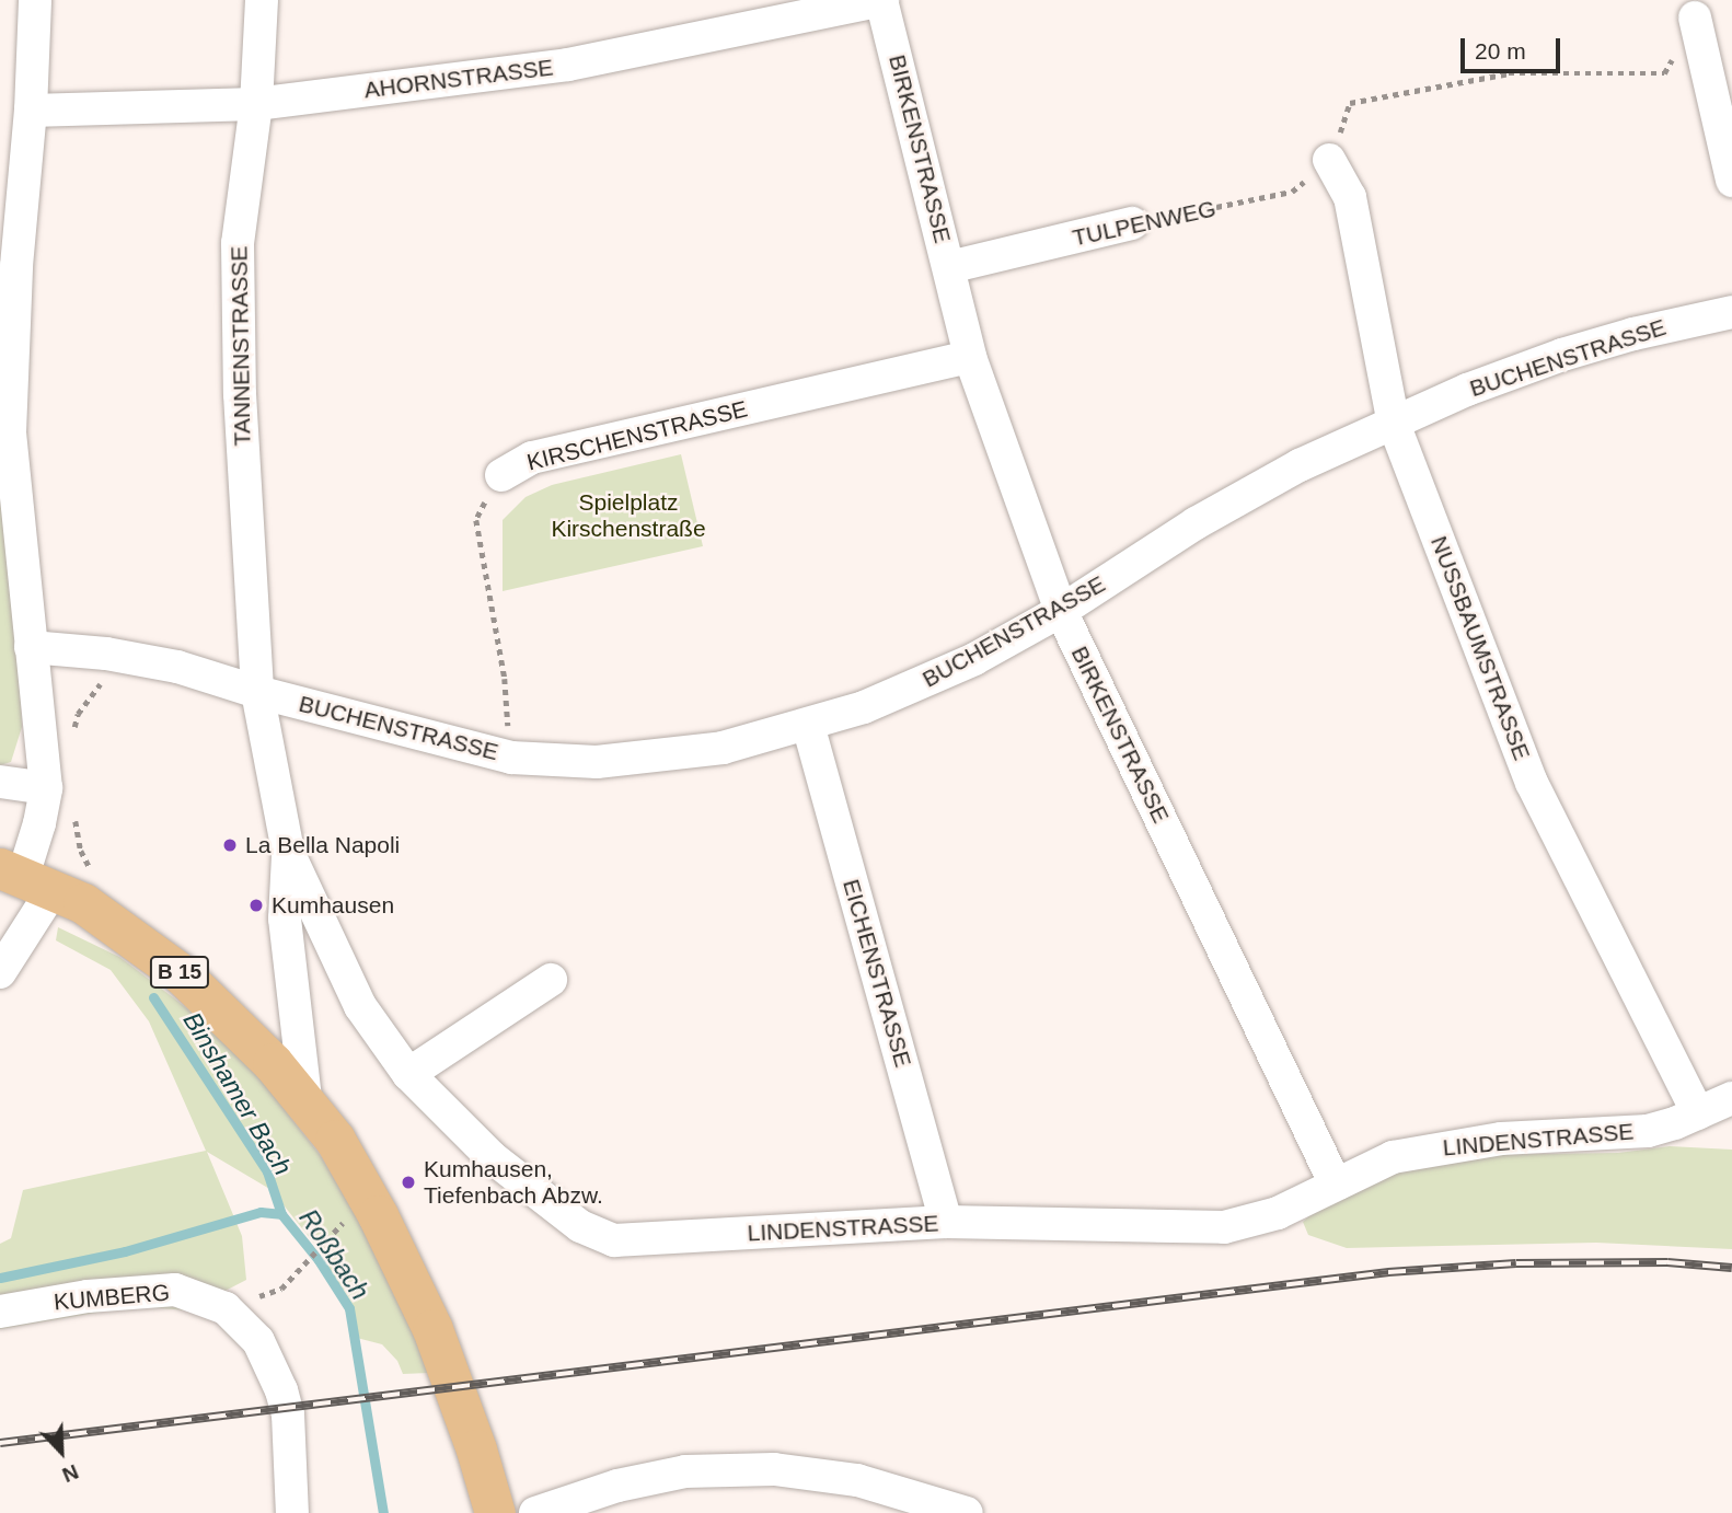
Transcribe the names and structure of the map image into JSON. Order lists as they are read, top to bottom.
{
  "streets": {
    "main road": ["B 15"],
    "street": [
      "AHORNSTRASSE",
      "BIRKENSTRASSE",
      "TULPENWEG",
      "TANNENSTRASSE",
      "BUCHENSTRASSE",
      "KIRSCHENSTRASSE",
      "NUSSBAUMSTRASSE",
      "EICHENSTRASSE",
      "LINDENSTRASSE",
      "KUMBERG"
    ]
  },
  "crossings": [
    ["AHORNSTRASSE", "BIRKENSTRASSE"],
    ["AHORNSTRASSE", "TANNENSTRASSE"],
    ["BIRKENSTRASSE", "TULPENWEG"],
    ["BIRKENSTRASSE", "BUCHENSTRASSE"],
    ["BIRKENSTRASSE", "KIRSCHENSTRASSE"],
    ["BIRKENSTRASSE", "LINDENSTRASSE"],
    ["TULPENWEG", "NUSSBAUMSTRASSE"],
    ["TANNENSTRASSE", "BUCHENSTRASSE"],
    ["TANNENSTRASSE", "LINDENSTRASSE"],
    ["BUCHENSTRASSE", "KIRSCHENSTRASSE"],
    ["BUCHENSTRASSE", "NUSSBAUMSTRASSE"],
    ["BUCHENSTRASSE", "EICHENSTRASSE"],
    ["BUCHENSTRASSE", "LINDENSTRASSE"],
    ["NUSSBAUMSTRASSE", "LINDENSTRASSE"],
    ["EICHENSTRASSE", "LINDENSTRASSE"]
  ],
  "water": ["Binshamer Bach", "Roßbach"],
  "parks": ["Spielplatz Kirschenstraße"],
  "places": ["La Bella Napoli", "Kumhausen", "Kumhausen, Tiefenbach Abzw."],
  "scale_bar": "20 m",
  "north": "bottom right"
}
